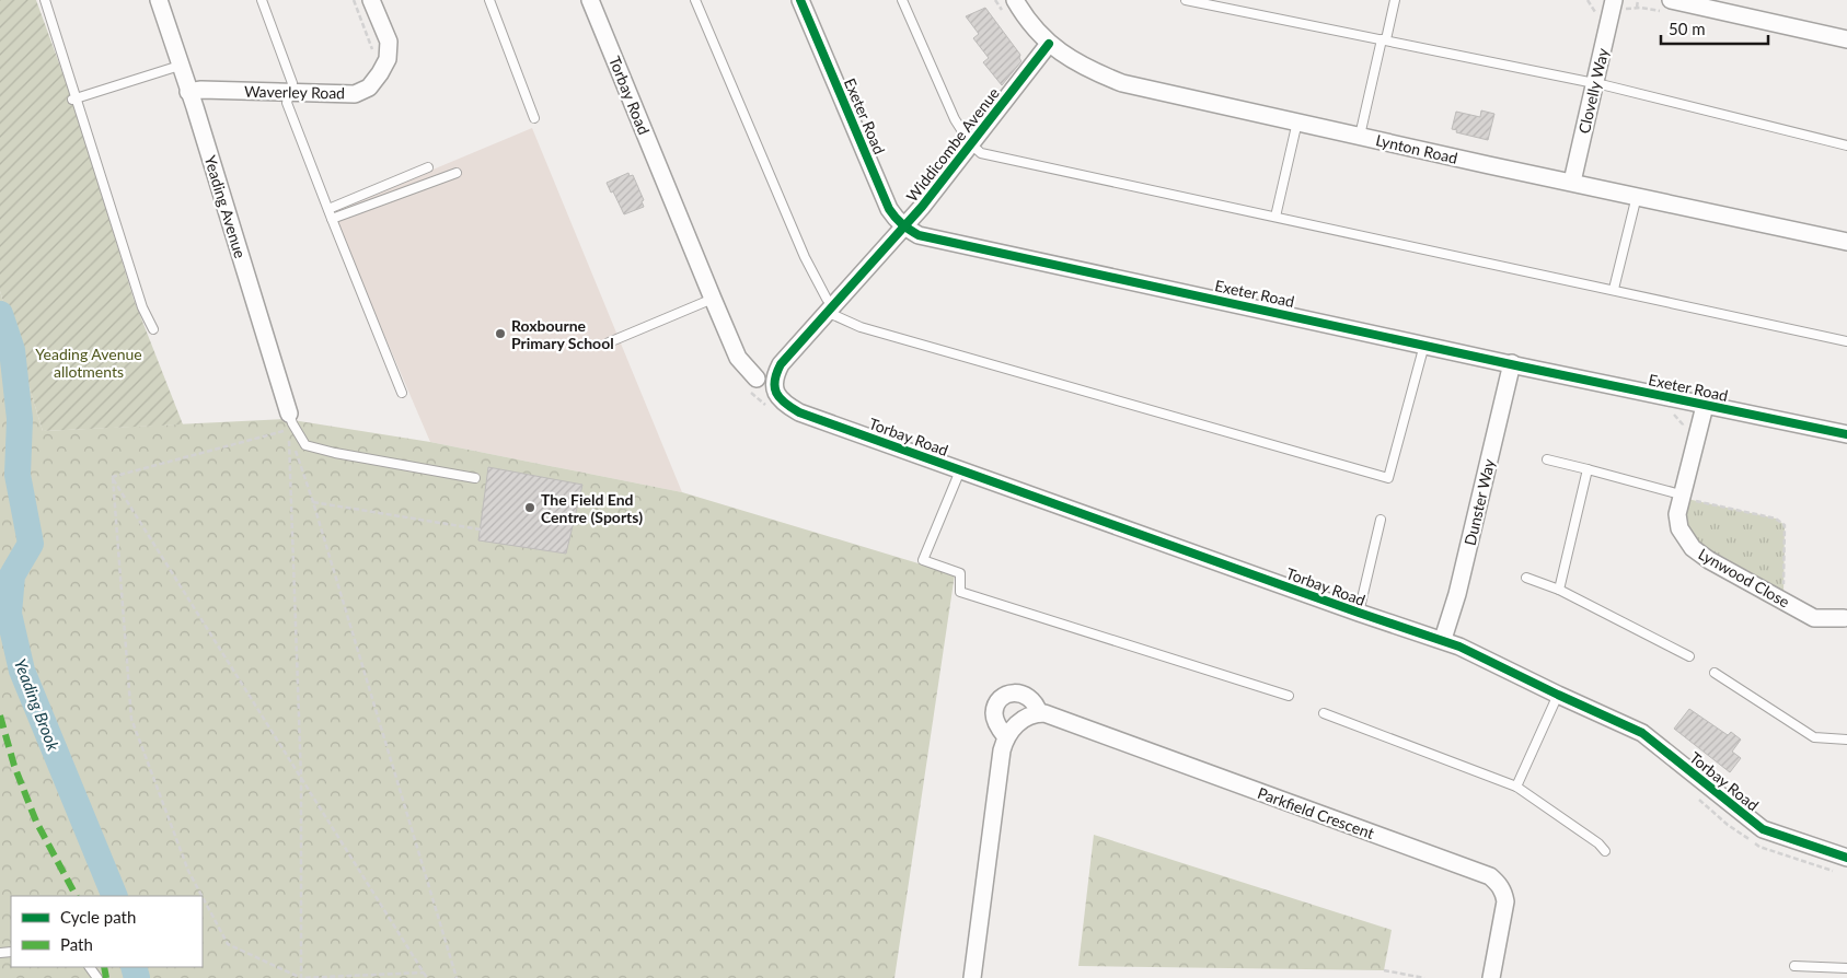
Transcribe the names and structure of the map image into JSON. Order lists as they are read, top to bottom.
{
  "streets": {
    "street": [
      "Clovelly Way",
      "Waverley Road",
      "Torbay Road",
      "Exeter Road",
      "Widdicombe Avenue",
      "Lynton Road",
      "Yeading Avenue",
      "Dunster Way",
      "Lynwood Close",
      "Parkfield Crescent"
    ]
  },
  "crossings": [
    ["Clovelly Way", "Lynton Road"],
    ["Waverley Road", "Yeading Avenue"],
    ["Torbay Road", "Widdicombe Avenue"],
    ["Torbay Road", "Dunster Way"],
    ["Exeter Road", "Widdicombe Avenue"],
    ["Exeter Road", "Dunster Way"],
    ["Exeter Road", "Lynwood Close"],
    ["Widdicombe Avenue", "Lynton Road"]
  ],
  "water": ["Yeading Brook"],
  "parks": ["Yeading Avenue allotments"],
  "places": ["Roxbourne Primary School", "The Field End Centre (Sports)"],
  "legend": ["Cycle path", "Path"],
  "scale_bar": "50 m"
}
